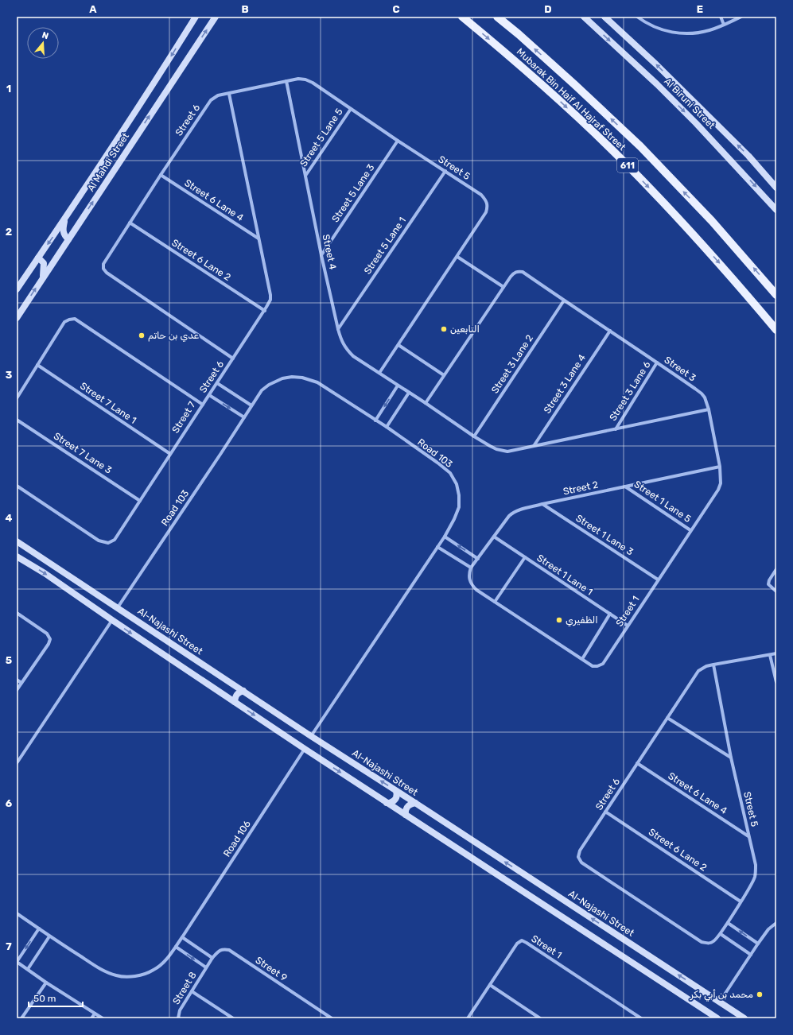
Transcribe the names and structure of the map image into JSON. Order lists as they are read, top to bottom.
{
  "streets": {
    "main road": [
      "Mubarak Bin Haif Al Hajraf Street",
      "Al Biruni Street",
      "Al Mahdi Street",
      "611",
      "Al-Najashi Street"
    ],
    "street": [
      "Street 6",
      "Street 5 Lane 5",
      "Street 5",
      "Street 5 Lane 3",
      "Street 6 Lane 4",
      "Street 5 Lane 1",
      "Street 4",
      "Street 6 Lane 2",
      "Street 3 Lane 2",
      "Street 3",
      "Street 3 Lane 4",
      "Street 3 Lane 6",
      "Street 7 Lane 1",
      "Street 7",
      "Street 7 Lane 3",
      "Road 103",
      "Street 2",
      "Street 1 Lane 5",
      "Street 1 Lane 3",
      "Street 1 Lane 1",
      "Street 1",
      "Road 106",
      "Street 9",
      "Street 8"
    ]
  },
  "crossings": [
    ["Street 6", "Street 5"],
    ["Street 6", "Street 6 Lane 4"],
    ["Street 6", "Street 6 Lane 2"],
    ["Street 6", "Street 7"],
    ["Street 5 Lane 5", "Street 5"],
    ["Street 5 Lane 5", "Street 4"],
    ["Street 5", "Street 5 Lane 3"],
    ["Street 5", "Street 6 Lane 4"],
    ["Street 5", "Street 5 Lane 1"],
    ["Street 5", "Street 4"],
    ["Street 5", "Street 6 Lane 2"],
    ["Street 5 Lane 3", "Street 4"],
    ["Street 5 Lane 1", "Street 4"],
    ["Street 3 Lane 2", "Street 3"],
    ["Street 3", "Street 3 Lane 4"],
    ["Street 3", "Street 3 Lane 6"],
    ["Street 3", "Street 1"],
    ["Street 7 Lane 1", "Street 7"],
    ["Street 7", "Street 7 Lane 3"],
    ["Road 103", "Al-Najashi Street"],
    ["Street 2", "Street 1 Lane 5"],
    ["Street 2", "Street 1 Lane 3"],
    ["Street 2", "Street 1 Lane 1"],
    ["Street 2", "Street 1"],
    ["Street 1 Lane 5", "Street 1"],
    ["Street 1 Lane 3", "Street 1"],
    ["Street 1 Lane 1", "Street 1"],
    ["Street 9", "Street 8"]
  ],
  "places": [
    "التابعين",
    "عدي بن حاتم",
    "الظفيري",
    "محمد بن أبي بكر"
  ],
  "scale_bar": "50 m",
  "north": "top",
  "grid": {
    "columns": [
      "A",
      "B",
      "C",
      "D",
      "E"
    ],
    "rows": [
      "1",
      "2",
      "3",
      "4",
      "5",
      "6",
      "7"
    ]
  }
}
